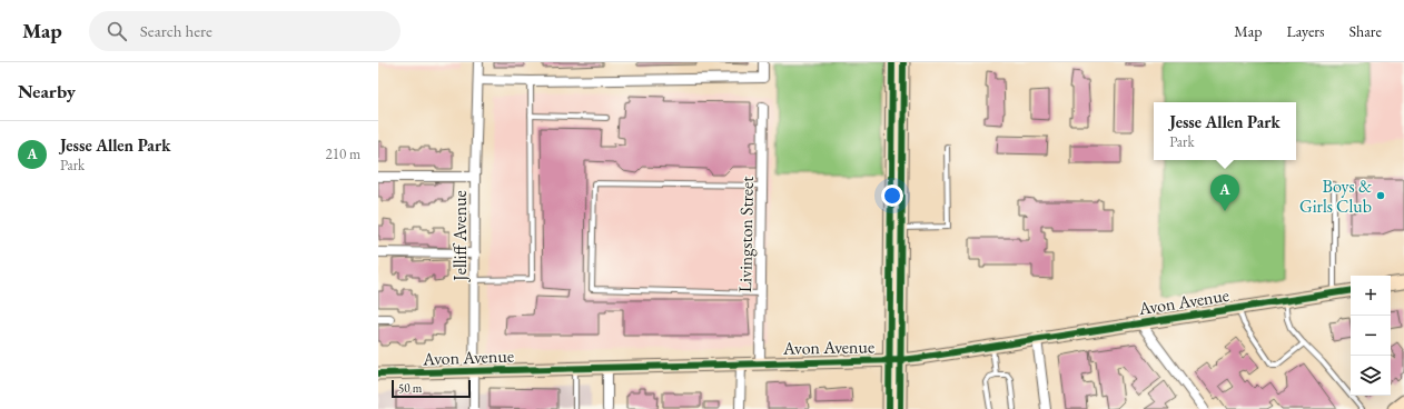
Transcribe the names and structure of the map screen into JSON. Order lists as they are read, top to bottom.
{
  "streets": {
    "street": ["Livingston Street", "Jelliff Avenue", "Avon Avenue"]
  },
  "crossings": [
    ["Livingston Street", "Avon Avenue"],
    ["Jelliff Avenue", "Avon Avenue"]
  ],
  "places": ["Boys & Girls Club"],
  "scale_bar": "50 m",
  "page": {
    "header": "Map",
    "search": "Search here",
    "nav": ["Map", "Layers", "Share"],
    "heading": "Nearby",
    "popup": ["Jesse Allen Park", "Park"],
    "list": [
      {
        "mark": "A",
        "name": "Jesse Allen Park",
        "note": "Park",
        "value": "210 m"
      }
    ],
    "pins": "A",
    "map_buttons": ["+", "−"],
    "scale": "50 m"
  }
}
